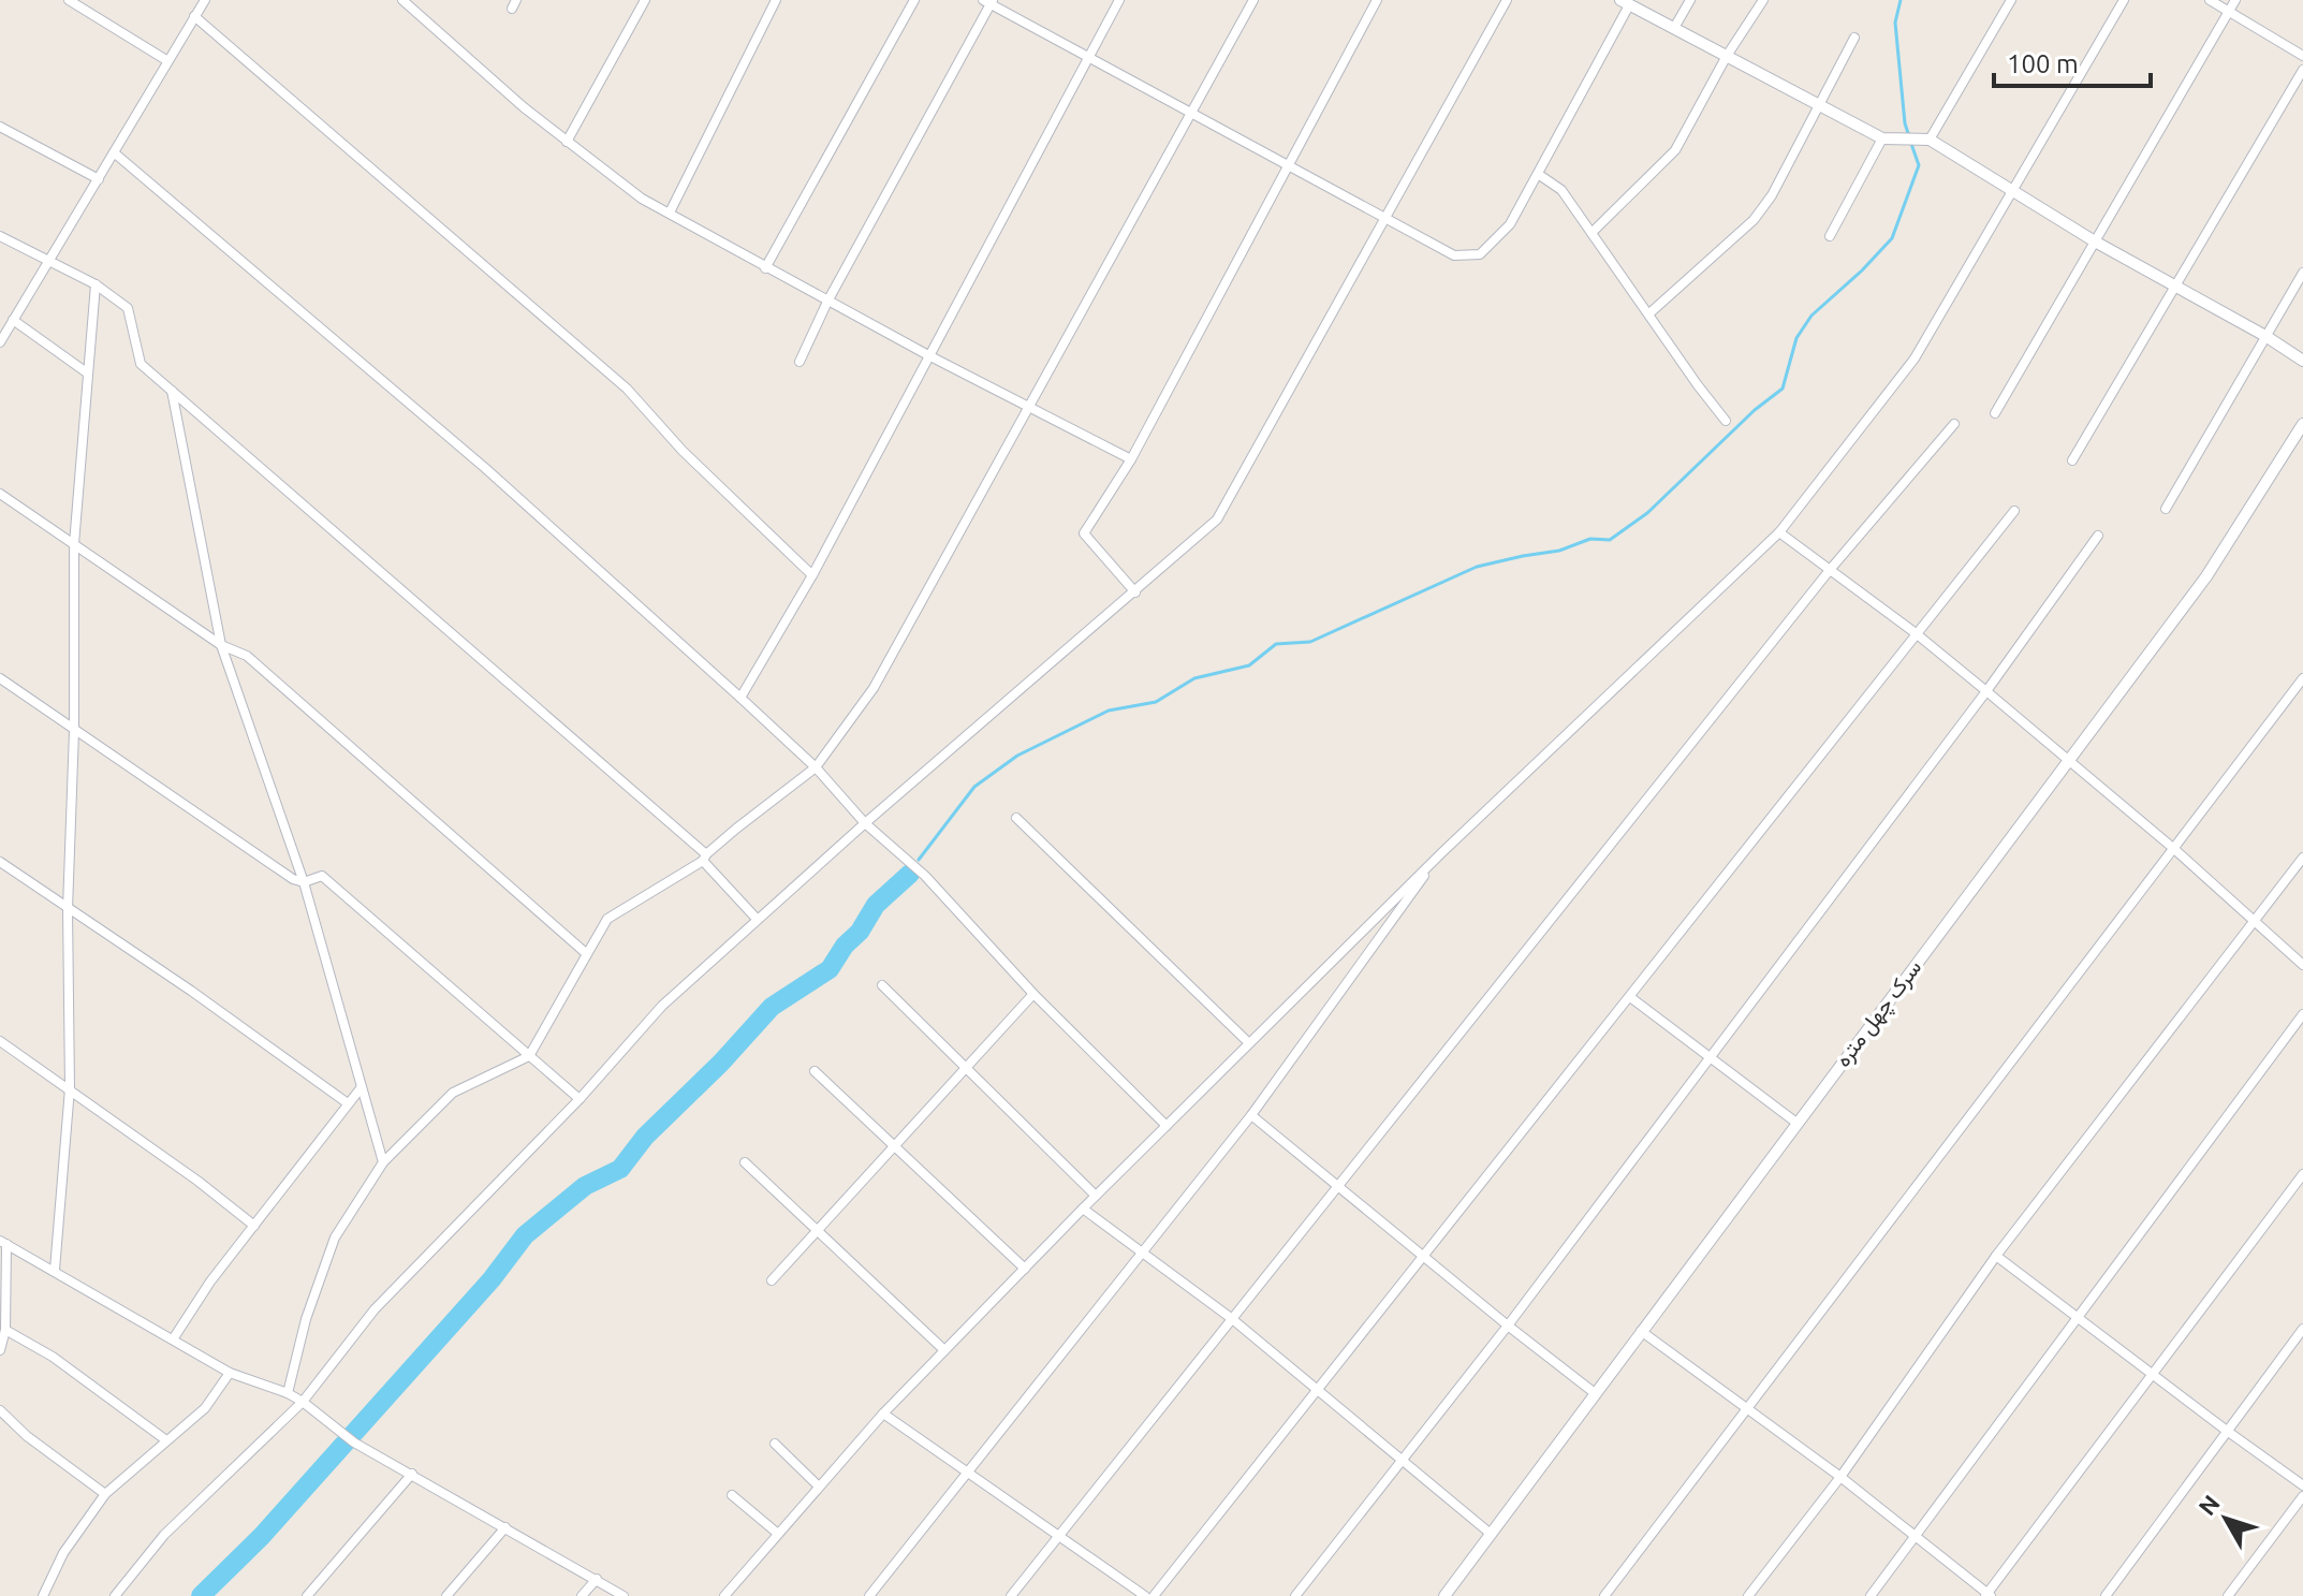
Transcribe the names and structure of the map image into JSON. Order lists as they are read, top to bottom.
{
  "streets": {
    "street": ["سرک چهل متره"]
  },
  "scale_bar": "100 m",
  "north": "top left"
}
